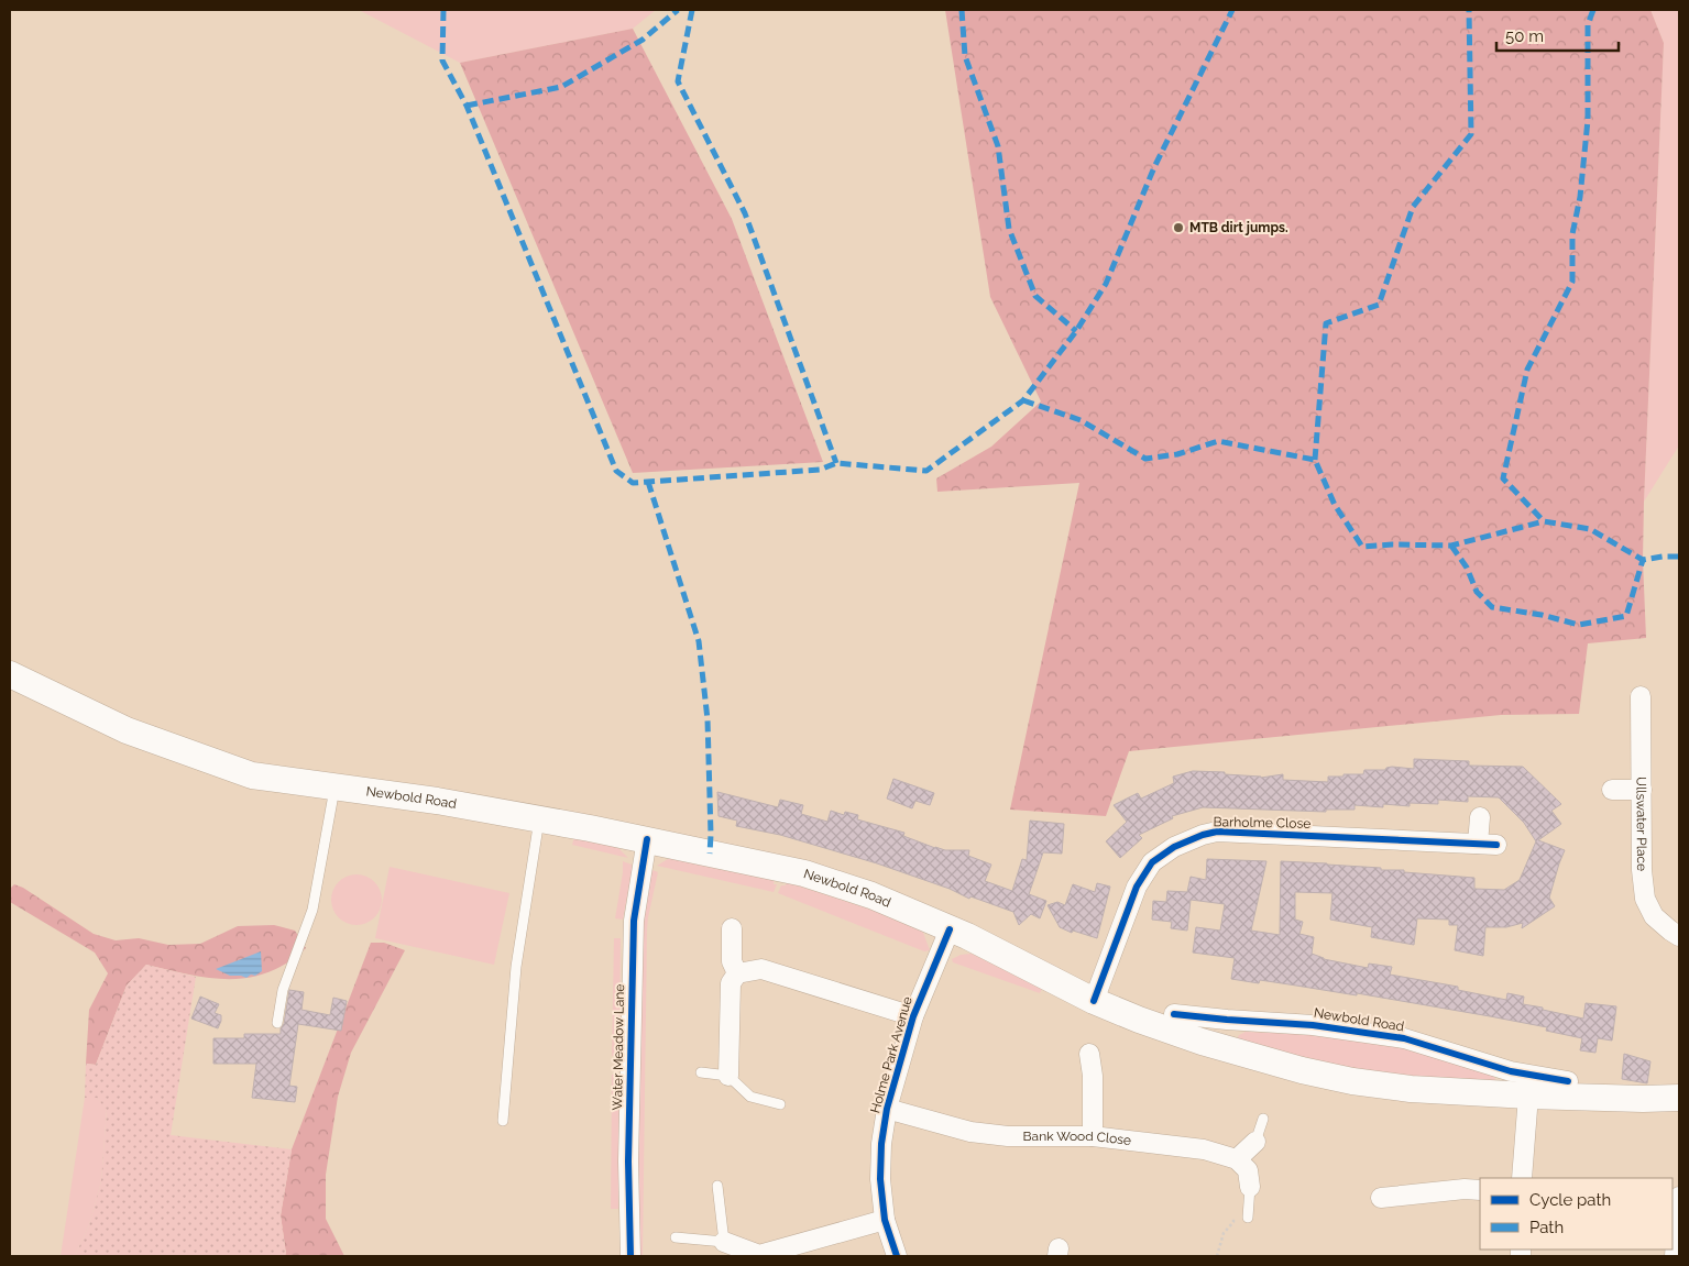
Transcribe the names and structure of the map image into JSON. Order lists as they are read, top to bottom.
{
  "streets": {
    "main road": ["Newbold Road"],
    "street": [
      "Barholme Close",
      "Ullswater Place",
      "Water Meadow Lane",
      "Holme Park Avenue",
      "Bank Wood Close"
    ]
  },
  "crossings": [
    ["Newbold Road", "Barholme Close"],
    ["Newbold Road", "Water Meadow Lane"],
    ["Newbold Road", "Holme Park Avenue"],
    ["Holme Park Avenue", "Bank Wood Close"]
  ],
  "places": ["MTB dirt jumps."],
  "legend": ["Cycle path", "Path"],
  "scale_bar": "50 m"
}
